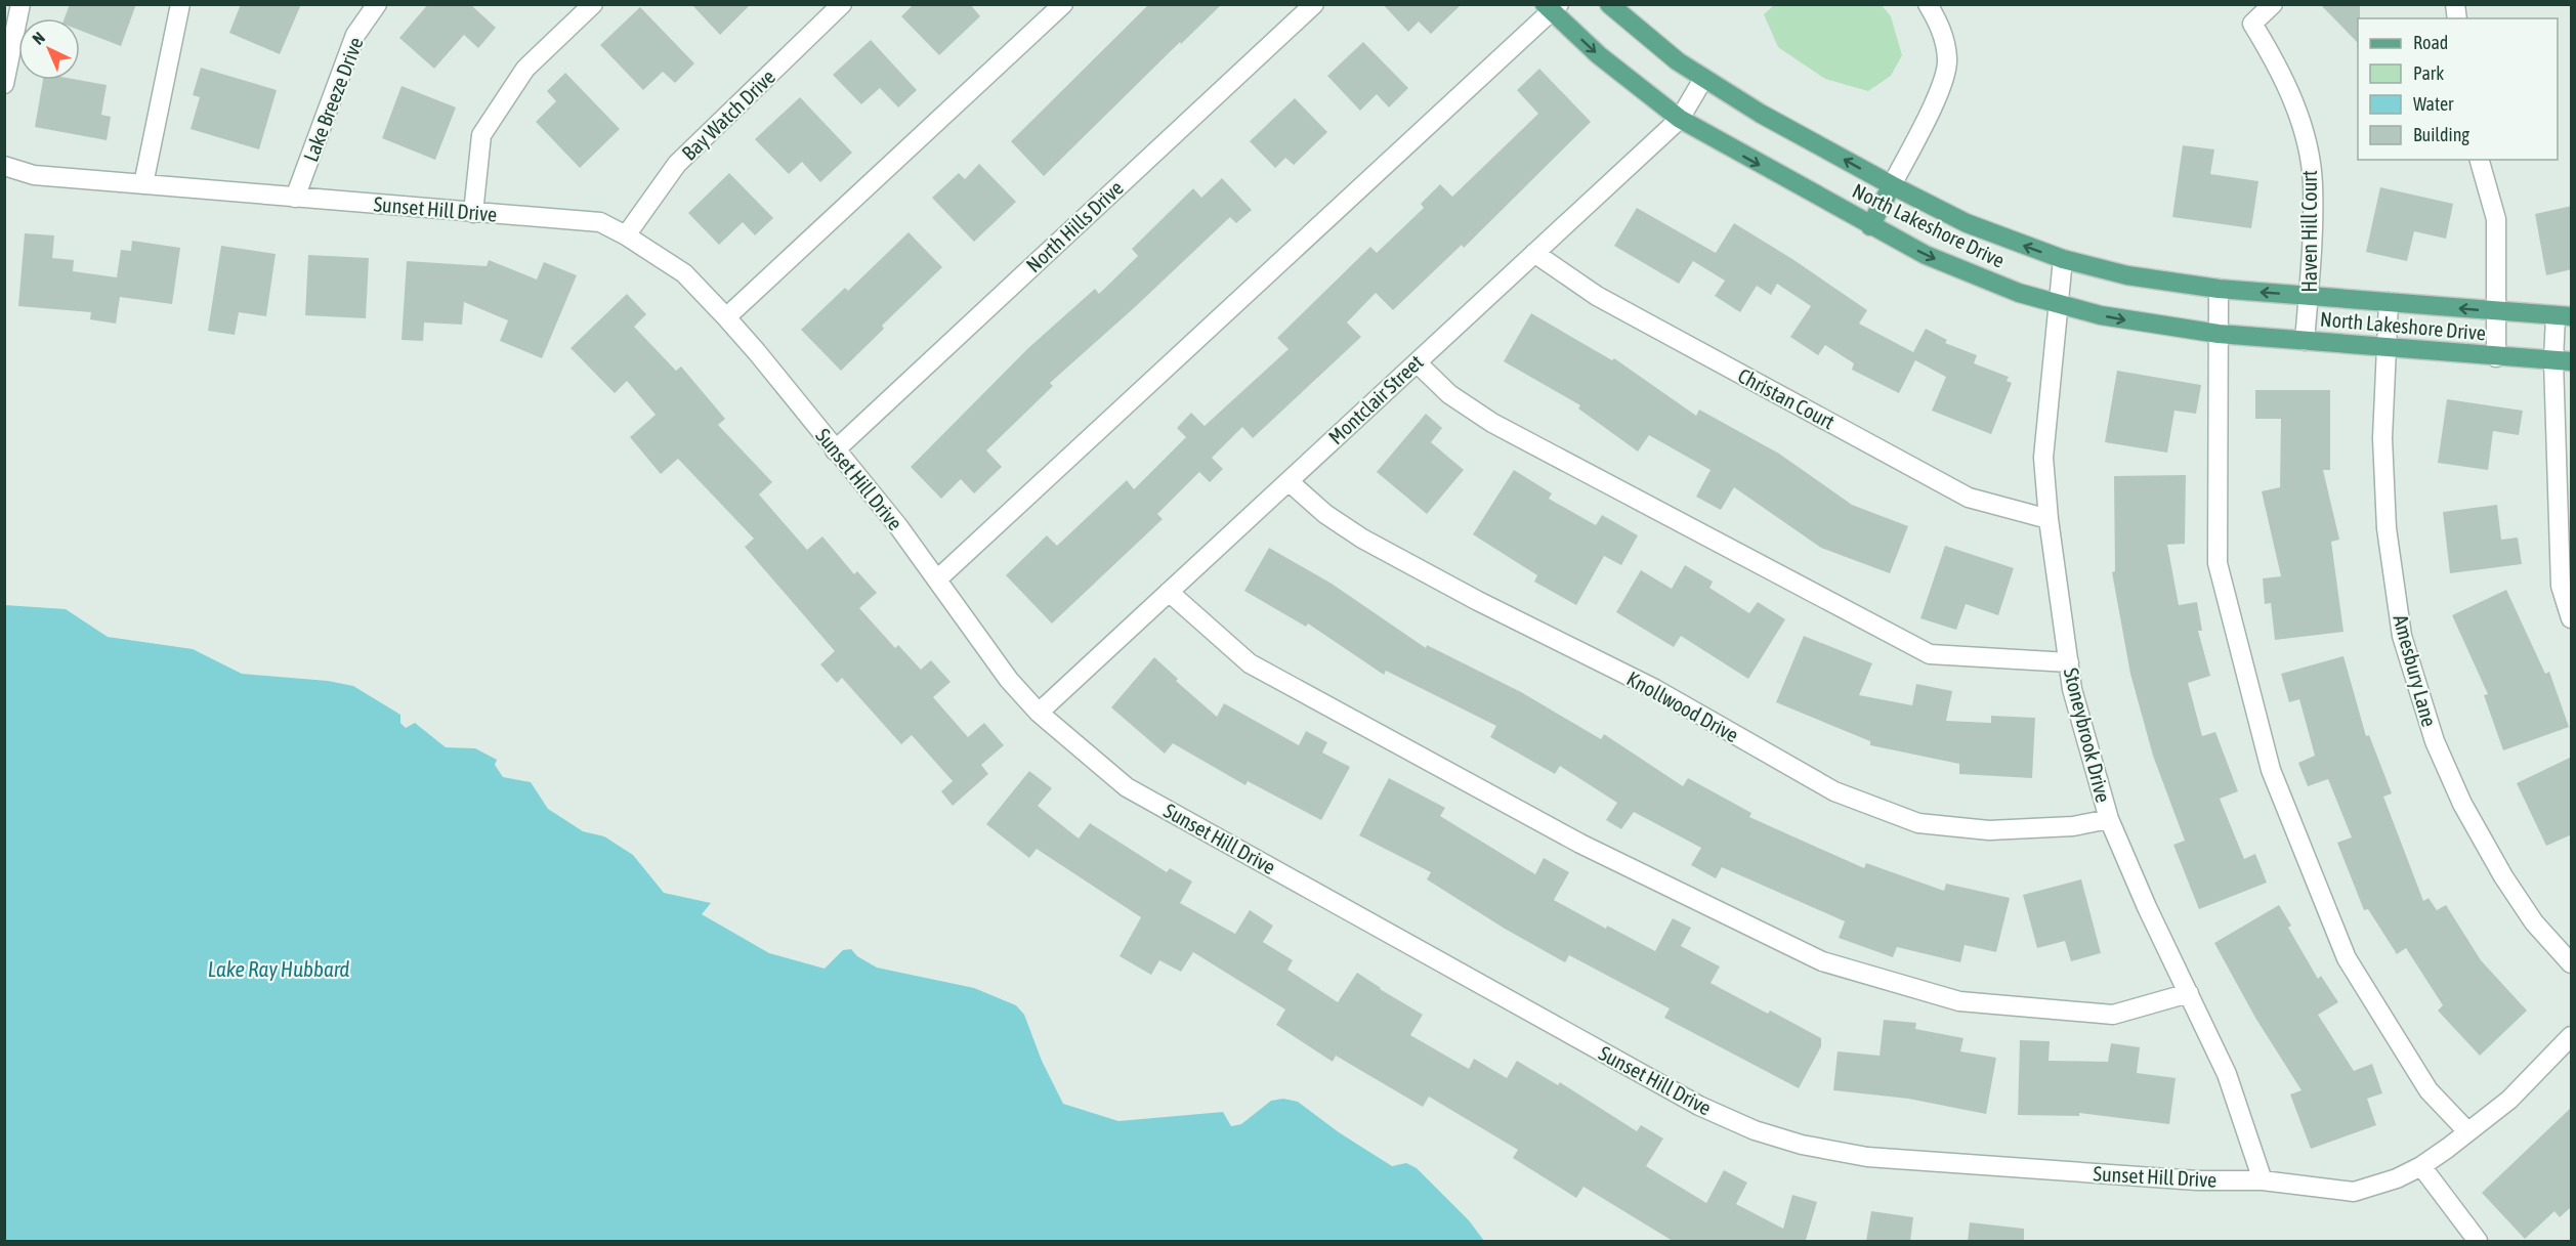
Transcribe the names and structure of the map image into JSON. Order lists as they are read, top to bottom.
{
  "streets": {
    "main road": ["North Lakeshore Drive"],
    "street": [
      "Lake Breeze Drive",
      "Bay Watch Drive",
      "Sunset Hill Drive",
      "North Hills Drive",
      "Haven Hill Court",
      "Christan Court",
      "Montclair Street",
      "Amesbury Lane",
      "Knollwood Drive",
      "Stoneybrook Drive"
    ]
  },
  "crossings": [
    ["Lake Breeze Drive", "Sunset Hill Drive"],
    ["Bay Watch Drive", "Sunset Hill Drive"],
    ["Sunset Hill Drive", "North Hills Drive"],
    ["Sunset Hill Drive", "Montclair Street"],
    ["Sunset Hill Drive", "Stoneybrook Drive"],
    ["North Lakeshore Drive", "Haven Hill Court"],
    ["North Lakeshore Drive", "Montclair Street"],
    ["North Lakeshore Drive", "Amesbury Lane"],
    ["North Lakeshore Drive", "Stoneybrook Drive"],
    ["Christan Court", "Montclair Street"],
    ["Christan Court", "Stoneybrook Drive"],
    ["Montclair Street", "Knollwood Drive"],
    ["Knollwood Drive", "Stoneybrook Drive"]
  ],
  "water": ["Lake Ray Hubbard"],
  "legend": [
    "Road",
    "Park",
    "Water",
    "Building"
  ],
  "north": "top left"
}
